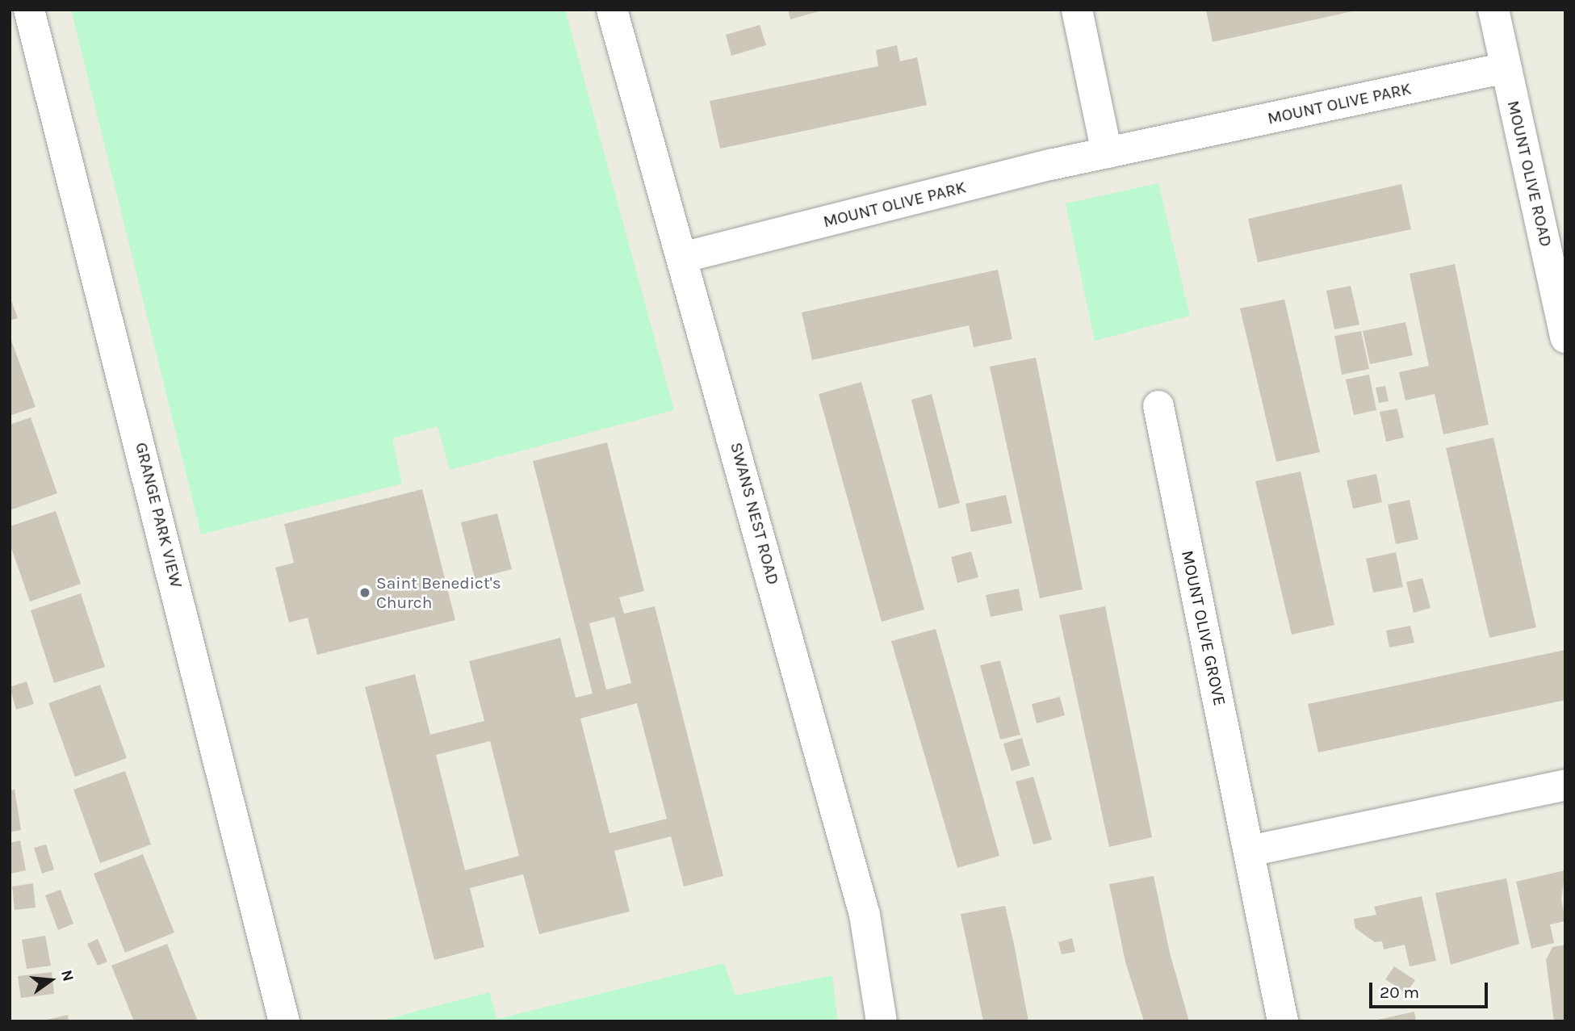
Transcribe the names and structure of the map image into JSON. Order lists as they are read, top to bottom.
{
  "streets": {
    "street": [
      "MOUNT OLIVE PARK",
      "MOUNT OLIVE ROAD",
      "SWANS NEST ROAD",
      "GRANGE PARK VIEW",
      "MOUNT OLIVE GROVE"
    ]
  },
  "crossings": [
    ["MOUNT OLIVE PARK", "MOUNT OLIVE ROAD"],
    ["MOUNT OLIVE PARK", "SWANS NEST ROAD"]
  ],
  "places": ["Saint Benedict's Church"],
  "scale_bar": "20 m",
  "north": "right"
}
